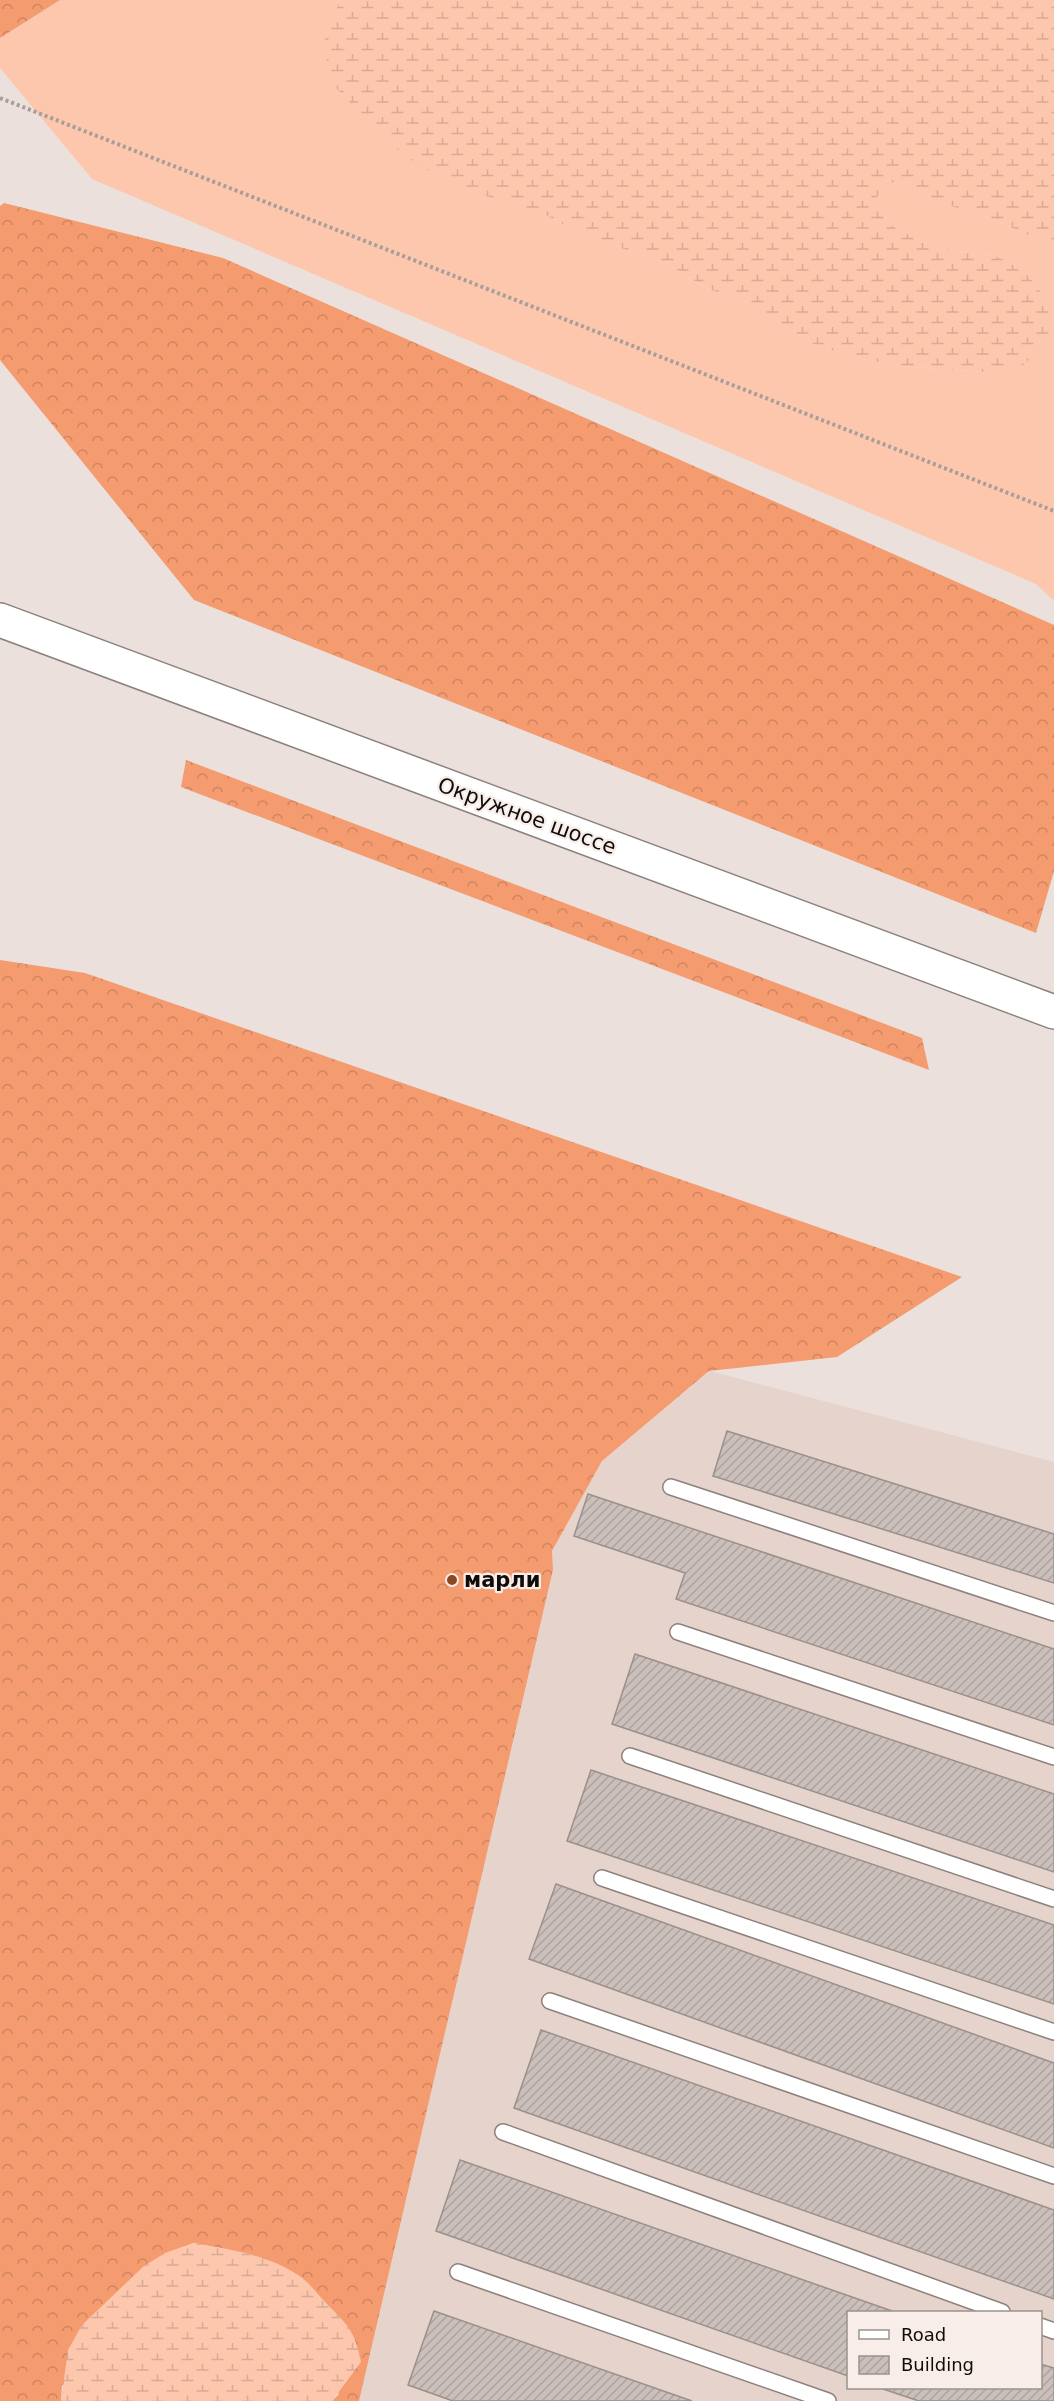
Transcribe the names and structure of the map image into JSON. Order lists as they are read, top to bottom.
{
  "streets": {
    "main road": ["Окружное шоссе"]
  },
  "places": ["марли"],
  "legend": ["Road", "Building"]
}
